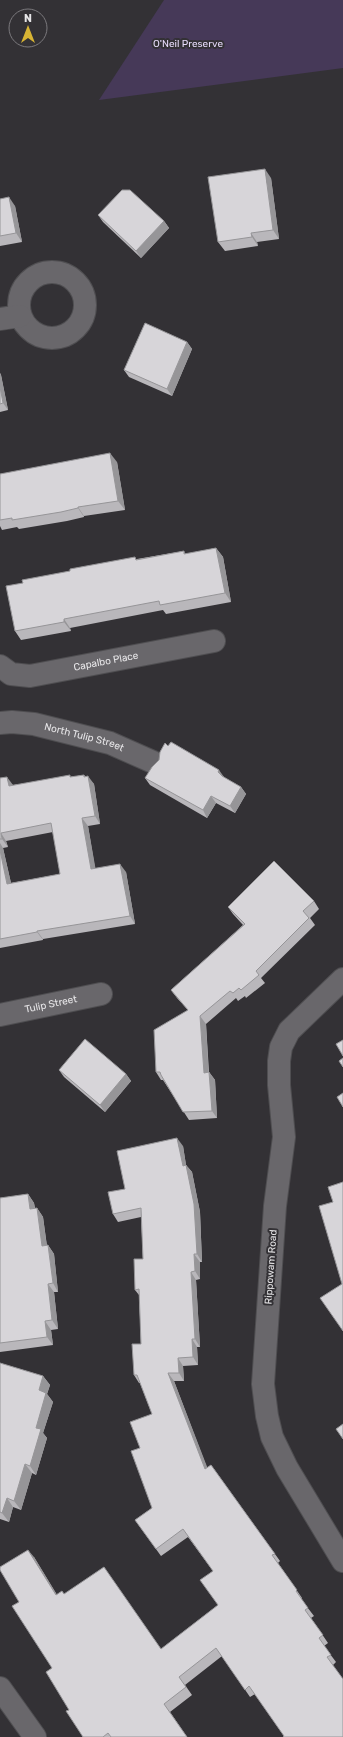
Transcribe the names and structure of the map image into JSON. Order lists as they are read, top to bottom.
{
  "streets": {
    "street": [
      "Capalbo Place",
      "North Tulip Street",
      "Tulip Street",
      "Rippowam Road"
    ]
  },
  "parks": ["O'Neil Preserve"],
  "north": "top"
}
